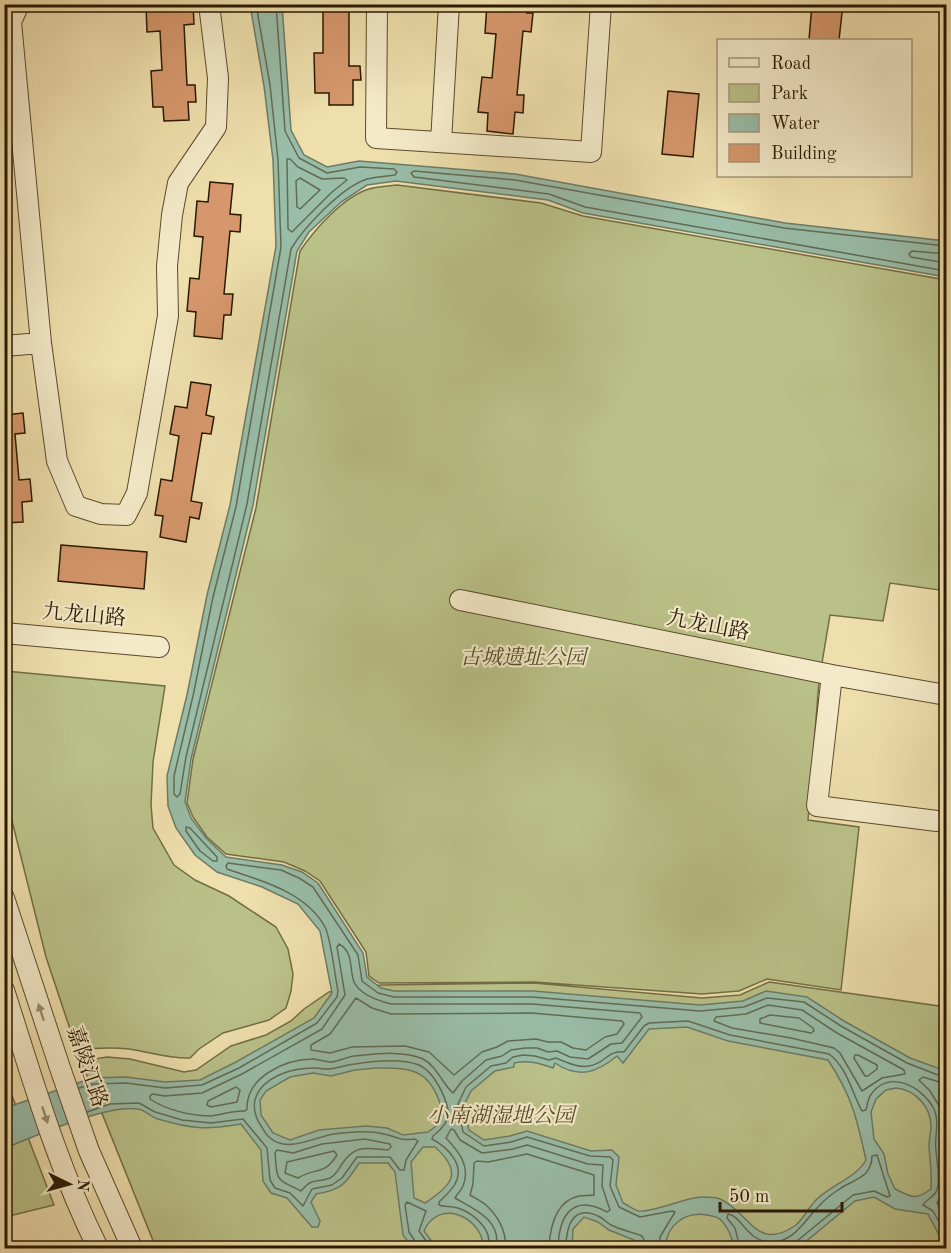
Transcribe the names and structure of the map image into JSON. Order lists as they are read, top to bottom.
{
  "streets": {
    "street": ["九龙山路", "嘉陵江路"]
  },
  "parks": ["古城遗址公园", "小南湖湿地公园"],
  "legend": [
    "Road",
    "Park",
    "Water",
    "Building"
  ],
  "scale_bar": "50 m",
  "north": "right"
}
